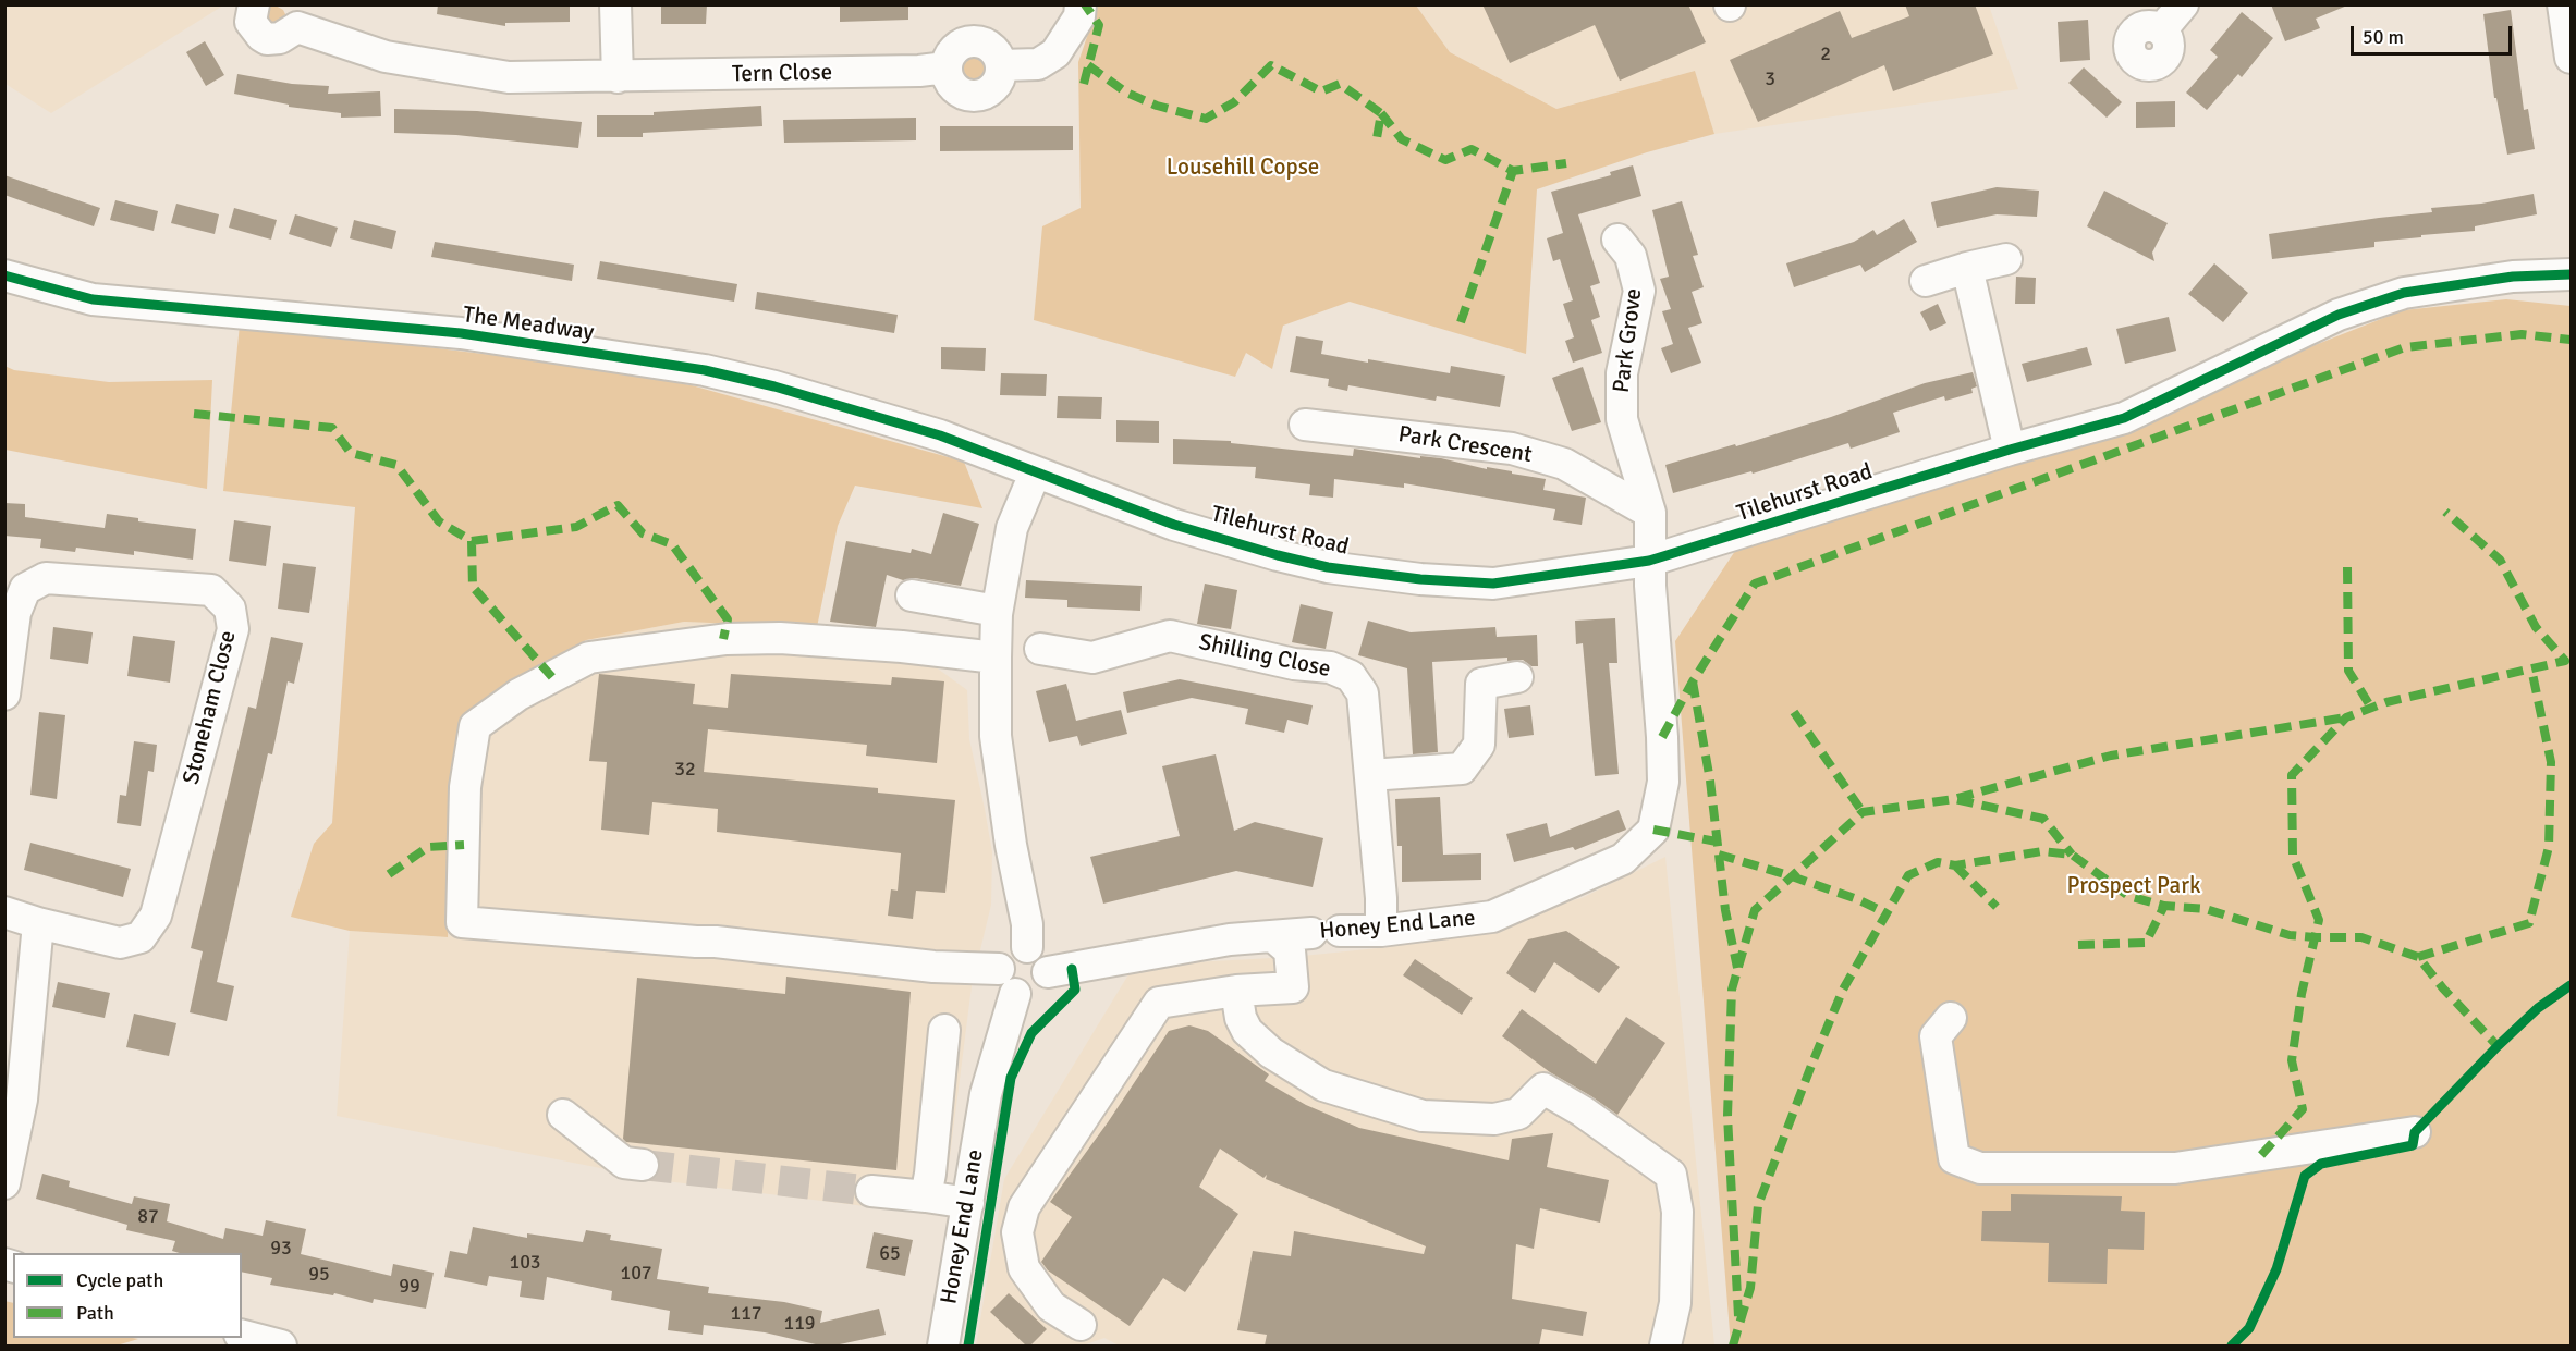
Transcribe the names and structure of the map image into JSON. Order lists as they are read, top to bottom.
{
  "streets": {
    "street": [
      "Tern Close",
      "The Meadway",
      "Park Grove",
      "Park Crescent",
      "Tilehurst Road",
      "Shilling Close",
      "Stoneham Close",
      "Honey End Lane"
    ]
  },
  "crossings": [
    ["The Meadway", "Tilehurst Road"],
    ["Park Grove", "Park Crescent"],
    ["Park Grove", "Tilehurst Road"],
    ["Park Grove", "Honey End Lane"],
    ["Tilehurst Road", "Honey End Lane"],
    ["Shilling Close", "Honey End Lane"]
  ],
  "parks": ["Lousehill Copse", "Prospect Park"],
  "house_numbers": [
    "2",
    "3",
    "32",
    "87",
    "93",
    "65",
    "103",
    "107",
    "95",
    "99",
    "117",
    "119"
  ],
  "legend": ["Cycle path", "Path"],
  "scale_bar": "50 m"
}
